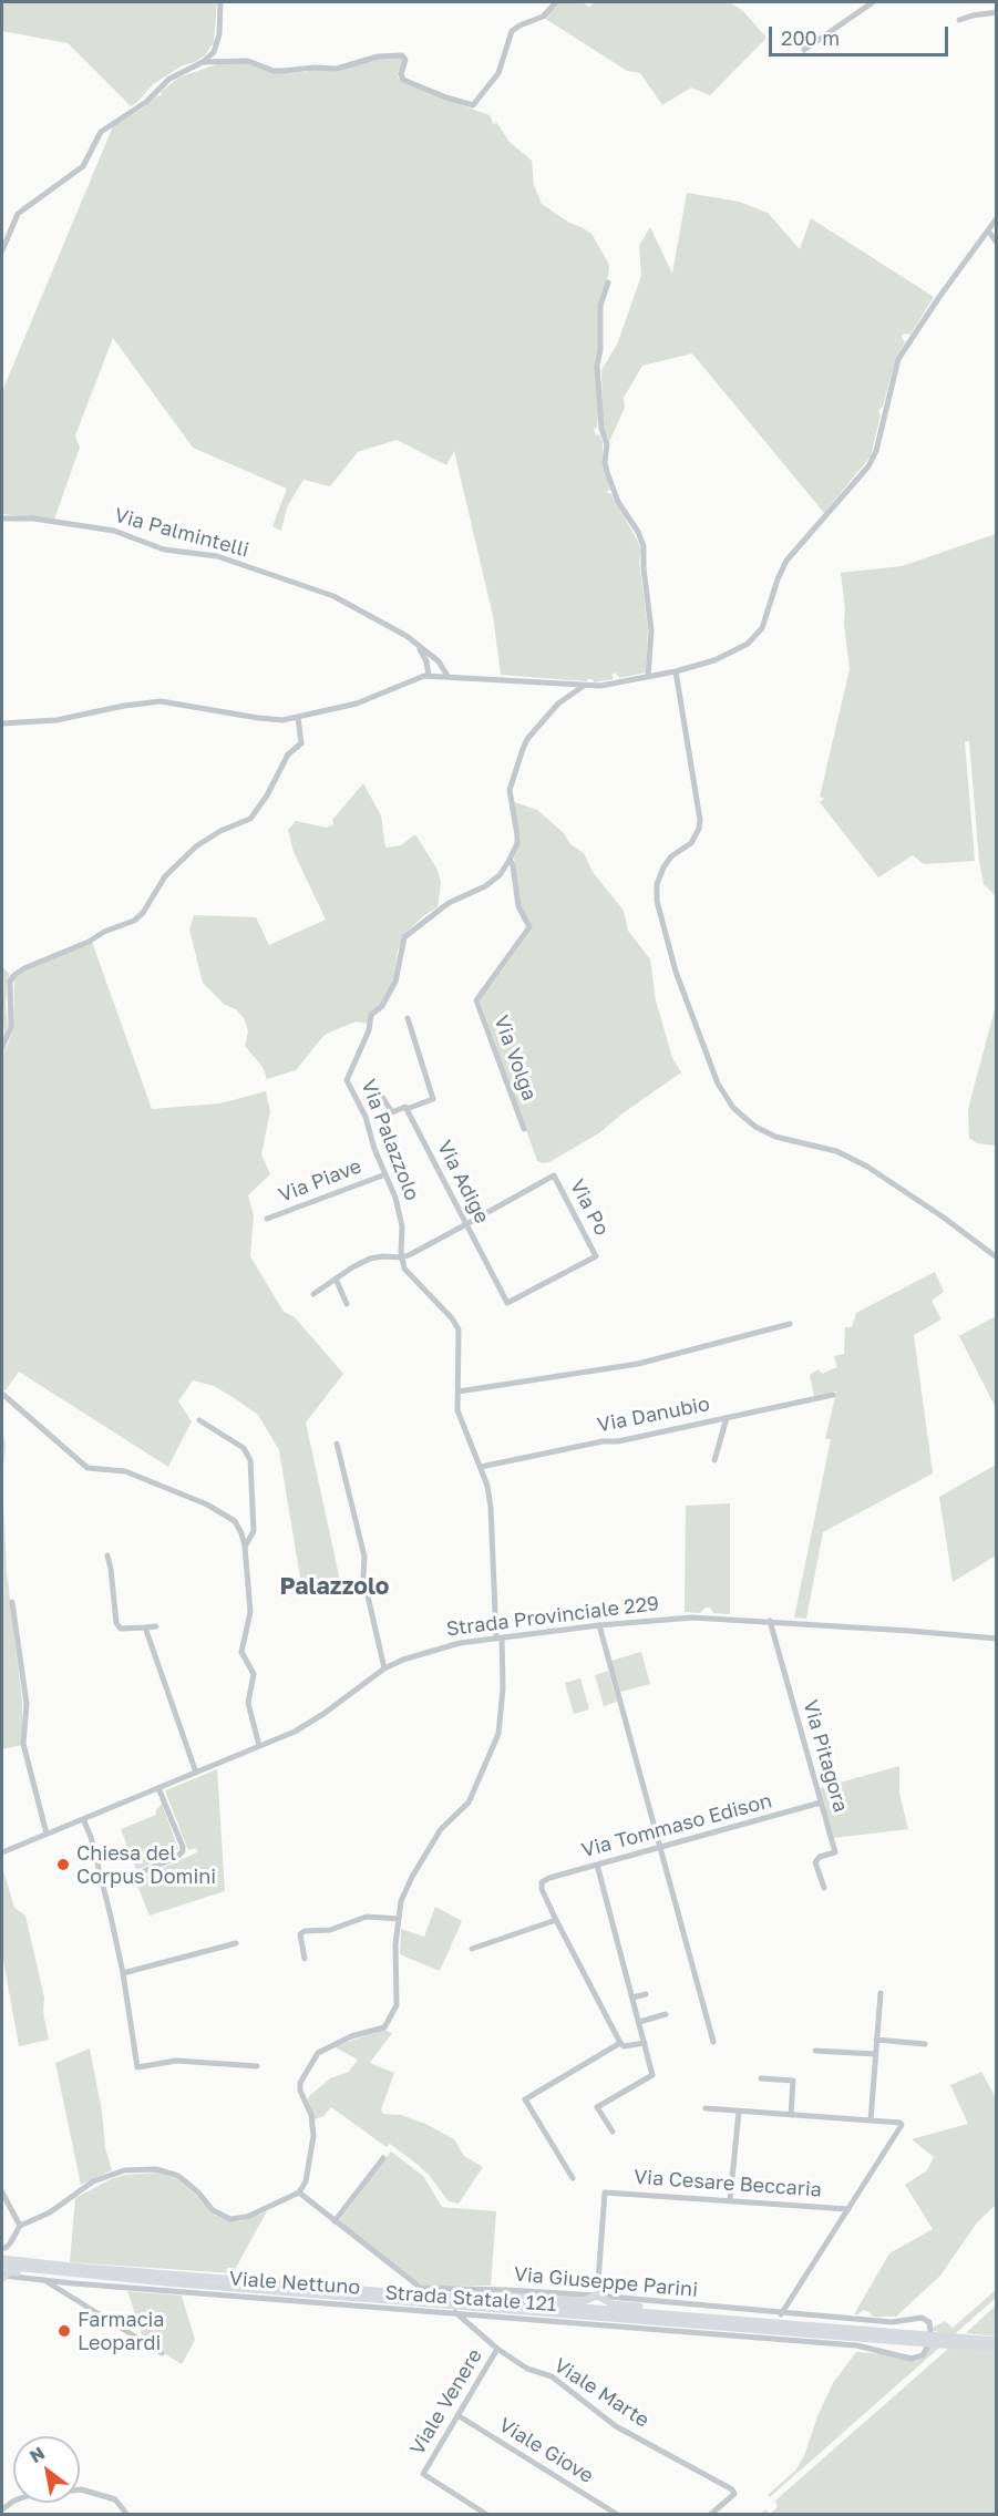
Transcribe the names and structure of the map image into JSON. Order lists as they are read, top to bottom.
{
  "streets": {
    "main road": ["Strada Statale 121"],
    "street": [
      "Via Palmintelli",
      "Via Volga",
      "Via Palazzolo",
      "Via Piave",
      "Via Adige",
      "Via Po",
      "Via Danubio",
      "Strada Provinciale 229",
      "Via Pitagora",
      "Via Tommaso Edison",
      "Via Cesare Beccaria",
      "Via Giuseppe Parini",
      "Viale Nettuno",
      "Viale Marte",
      "Viale Venere",
      "Viale Giove"
    ]
  },
  "crossings": [
    ["Via Volga", "Via Palazzolo"],
    ["Via Palazzolo", "Via Piave"],
    ["Via Adige", "Via Po"],
    ["Strada Provinciale 229", "Via Pitagora"],
    ["Via Pitagora", "Via Tommaso Edison"],
    ["Via Cesare Beccaria", "Via Giuseppe Parini"],
    ["Viale Nettuno", "Viale Marte"],
    ["Viale Marte", "Viale Venere"],
    ["Viale Venere", "Viale Giove"]
  ],
  "districts": ["Palazzolo"],
  "places": ["Chiesa del Corpus Domini", "Farmacia Leopardi"],
  "scale_bar": "200 m",
  "north": "top left"
}
